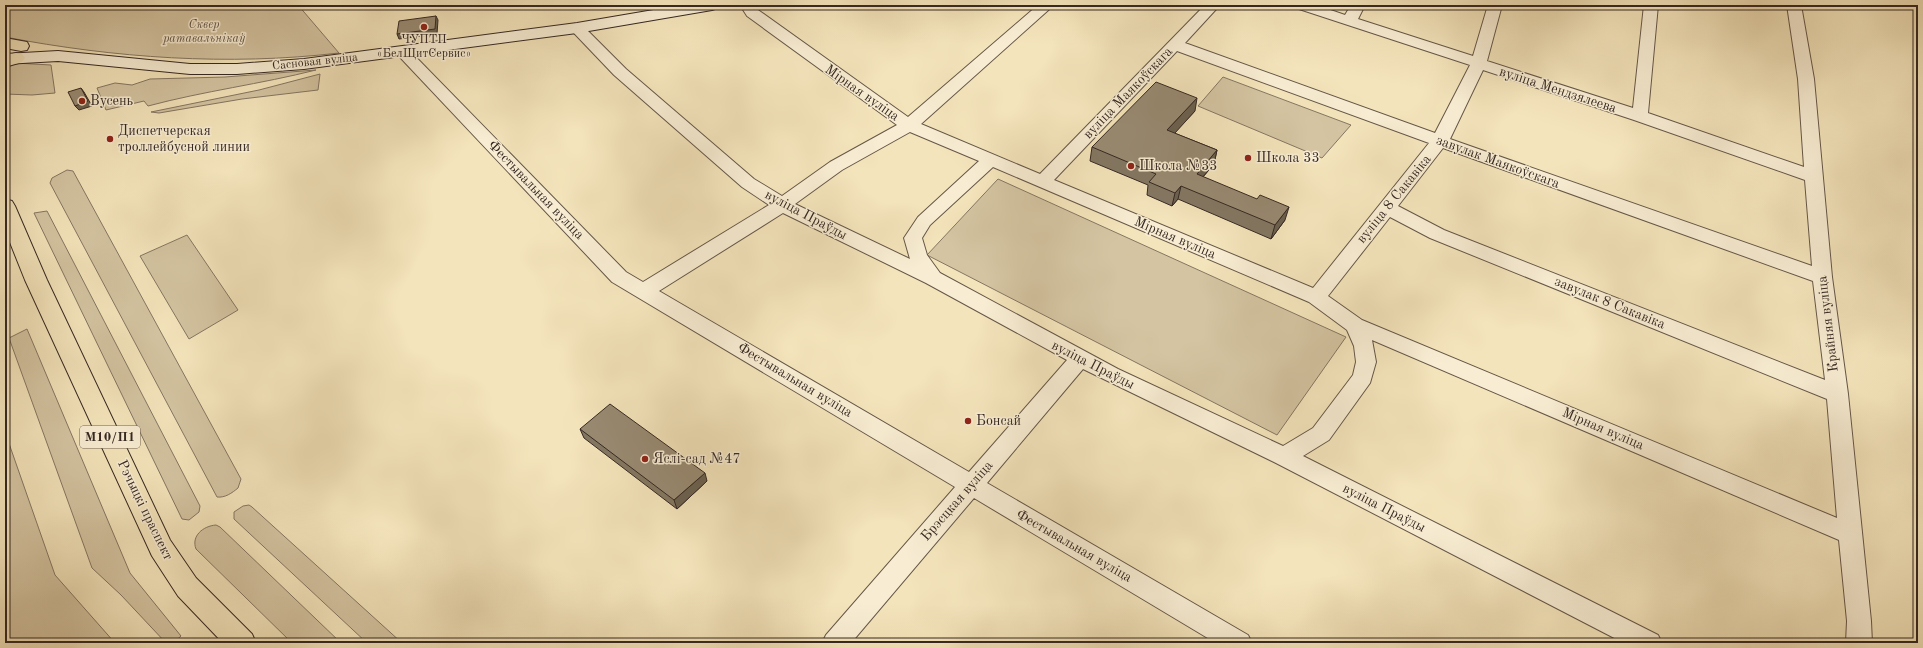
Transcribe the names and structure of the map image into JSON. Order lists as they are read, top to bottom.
{
  "streets": {
    "main road": ["Сасновая вуліца", "М10/П1", "Рэчыцкі праспект"],
    "street": [
      "вуліца Мендзялеева",
      "Мірная вуліца",
      "вуліца Маякоўскага",
      "завулак Маякоўскага",
      "Фестывальная вуліца",
      "вуліца 8 Сакавіка",
      "вуліца Праўды",
      "завулак 8 Сакавіка",
      "Крайняя вуліца",
      "Брэсцкая вуліца"
    ]
  },
  "crossings": [
    ["Сасновая вуліца", "Фестывальная вуліца"],
    ["Сасновая вуліца", "вуліца Праўды"],
    ["вуліца Мендзялеева", "вуліца 8 Сакавіка"],
    ["вуліца Мендзялеева", "Крайняя вуліца"],
    ["Мірная вуліца", "вуліца Маякоўскага"],
    ["Мірная вуліца", "вуліца 8 Сакавіка"],
    ["Мірная вуліца", "Крайняя вуліца"],
    ["вуліца Маякоўскага", "завулак Маякоўскага"],
    ["завулак Маякоўскага", "вуліца 8 Сакавіка"],
    ["завулак Маякоўскага", "Крайняя вуліца"],
    ["Фестывальная вуліца", "Брэсцкая вуліца"],
    ["вуліца 8 Сакавіка", "завулак 8 Сакавіка"],
    ["вуліца Праўды", "Брэсцкая вуліца"],
    ["завулак 8 Сакавіка", "Крайняя вуліца"]
  ],
  "parks": ["Сквер ратавальнікаў"],
  "places": [
    "ЧУПТП «БелЩитСервис»",
    "Вусень",
    "Диспетчерская троллейбусной линии",
    "Школа 33",
    "Школа №33",
    "Бонсай",
    "Яслі-сад №47"
  ]
}
